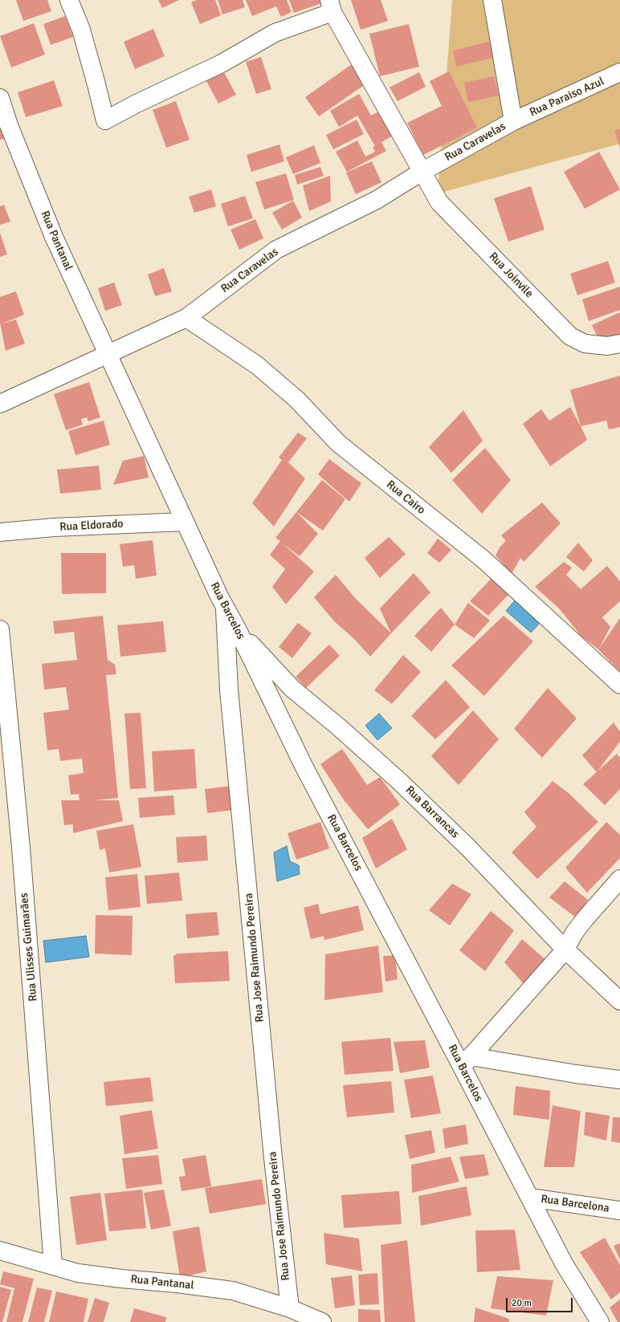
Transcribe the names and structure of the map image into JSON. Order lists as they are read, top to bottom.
{
  "streets": {
    "street": [
      "Rua Paraiso Azul",
      "Rua Caravelas",
      "Rua Pantanal",
      "Rua Joinvile",
      "Rua Cairo",
      "Rua Eldorado",
      "Rua Barcelos",
      "Rua Barrancas",
      "Rua Ulisses Guimarães",
      "Rua Jose Raimundo Pereira",
      "Rua Barcelona"
    ]
  },
  "crossings": [
    ["Rua Paraiso Azul", "Rua Caravelas"],
    ["Rua Caravelas", "Rua Pantanal"],
    ["Rua Caravelas", "Rua Joinvile"],
    ["Rua Caravelas", "Rua Cairo"],
    ["Rua Caravelas", "Rua Barcelos"],
    ["Rua Pantanal", "Rua Barcelos"],
    ["Rua Pantanal", "Rua Ulisses Guimarães"],
    ["Rua Pantanal", "Rua Jose Raimundo Pereira"],
    ["Rua Eldorado", "Rua Barcelos"],
    ["Rua Barcelos", "Rua Barrancas"],
    ["Rua Barcelos", "Rua Jose Raimundo Pereira"],
    ["Rua Barcelos", "Rua Barcelona"]
  ],
  "scale_bar": "20 m"
}
